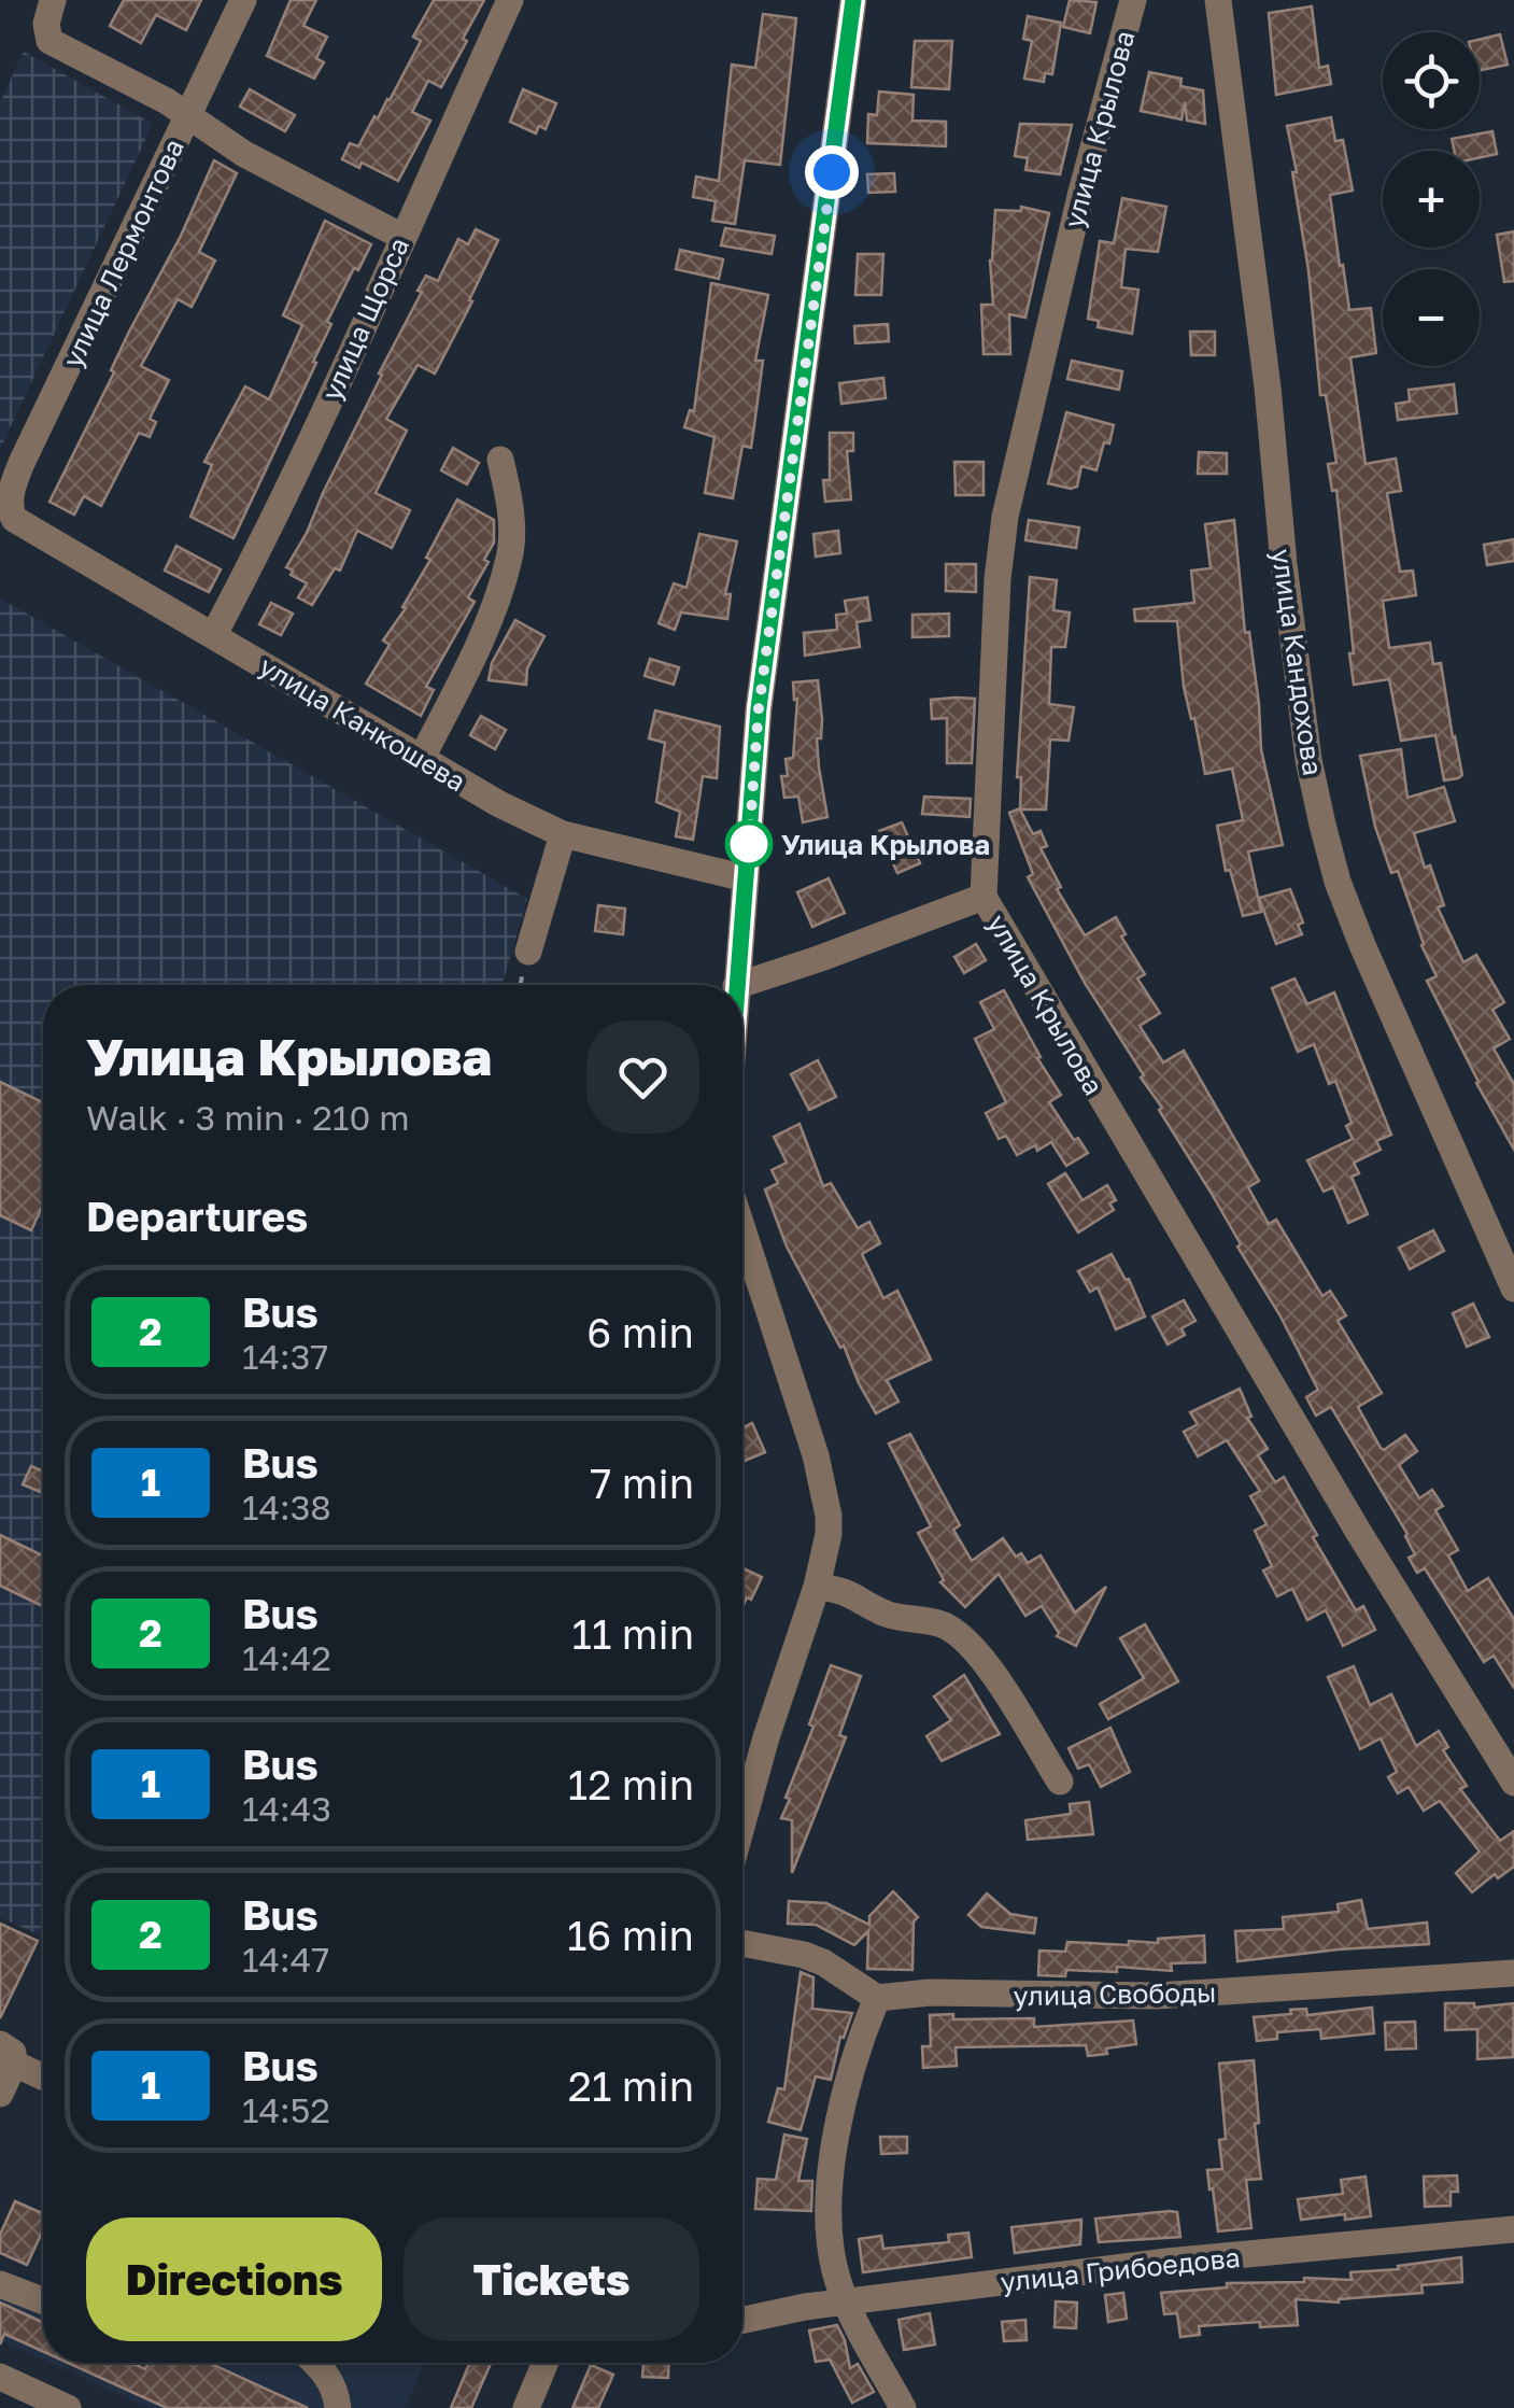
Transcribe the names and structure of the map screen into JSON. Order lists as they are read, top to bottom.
{
  "streets": {
    "street": [
      "улица Крылова",
      "улица Лермонтова",
      "улица Щорса",
      "улица Кандохова",
      "улица Канкошева",
      "улица Свободы",
      "улица Грибоедова"
    ]
  },
  "crossings": [
    ["улица Лермонтова", "улица Канкошева"],
    ["улица Щорса", "улица Канкошева"]
  ],
  "places": ["Улица Крылова"],
  "lines": ["bus line 2"],
  "page": {
    "map_buttons": ["+", "−"],
    "heading": [
      ["Улица Крылова", "Walk · 3 min · 210 m"],
      "Departures"
    ],
    "list": [
      {
        "mark": "2",
        "name": "Bus",
        "note": "14:37",
        "value": "6 min"
      },
      {
        "mark": "1",
        "name": "Bus",
        "note": "14:38",
        "value": "7 min"
      },
      {
        "mark": "2",
        "name": "Bus",
        "note": "14:42",
        "value": "11 min"
      },
      {
        "mark": "1",
        "name": "Bus",
        "note": "14:43",
        "value": "12 min"
      },
      {
        "mark": "2",
        "name": "Bus",
        "note": "14:47",
        "value": "16 min"
      },
      {
        "mark": "1",
        "name": "Bus",
        "note": "14:52",
        "value": "21 min"
      }
    ],
    "buttons": ["Directions", "Tickets"]
  }
}
